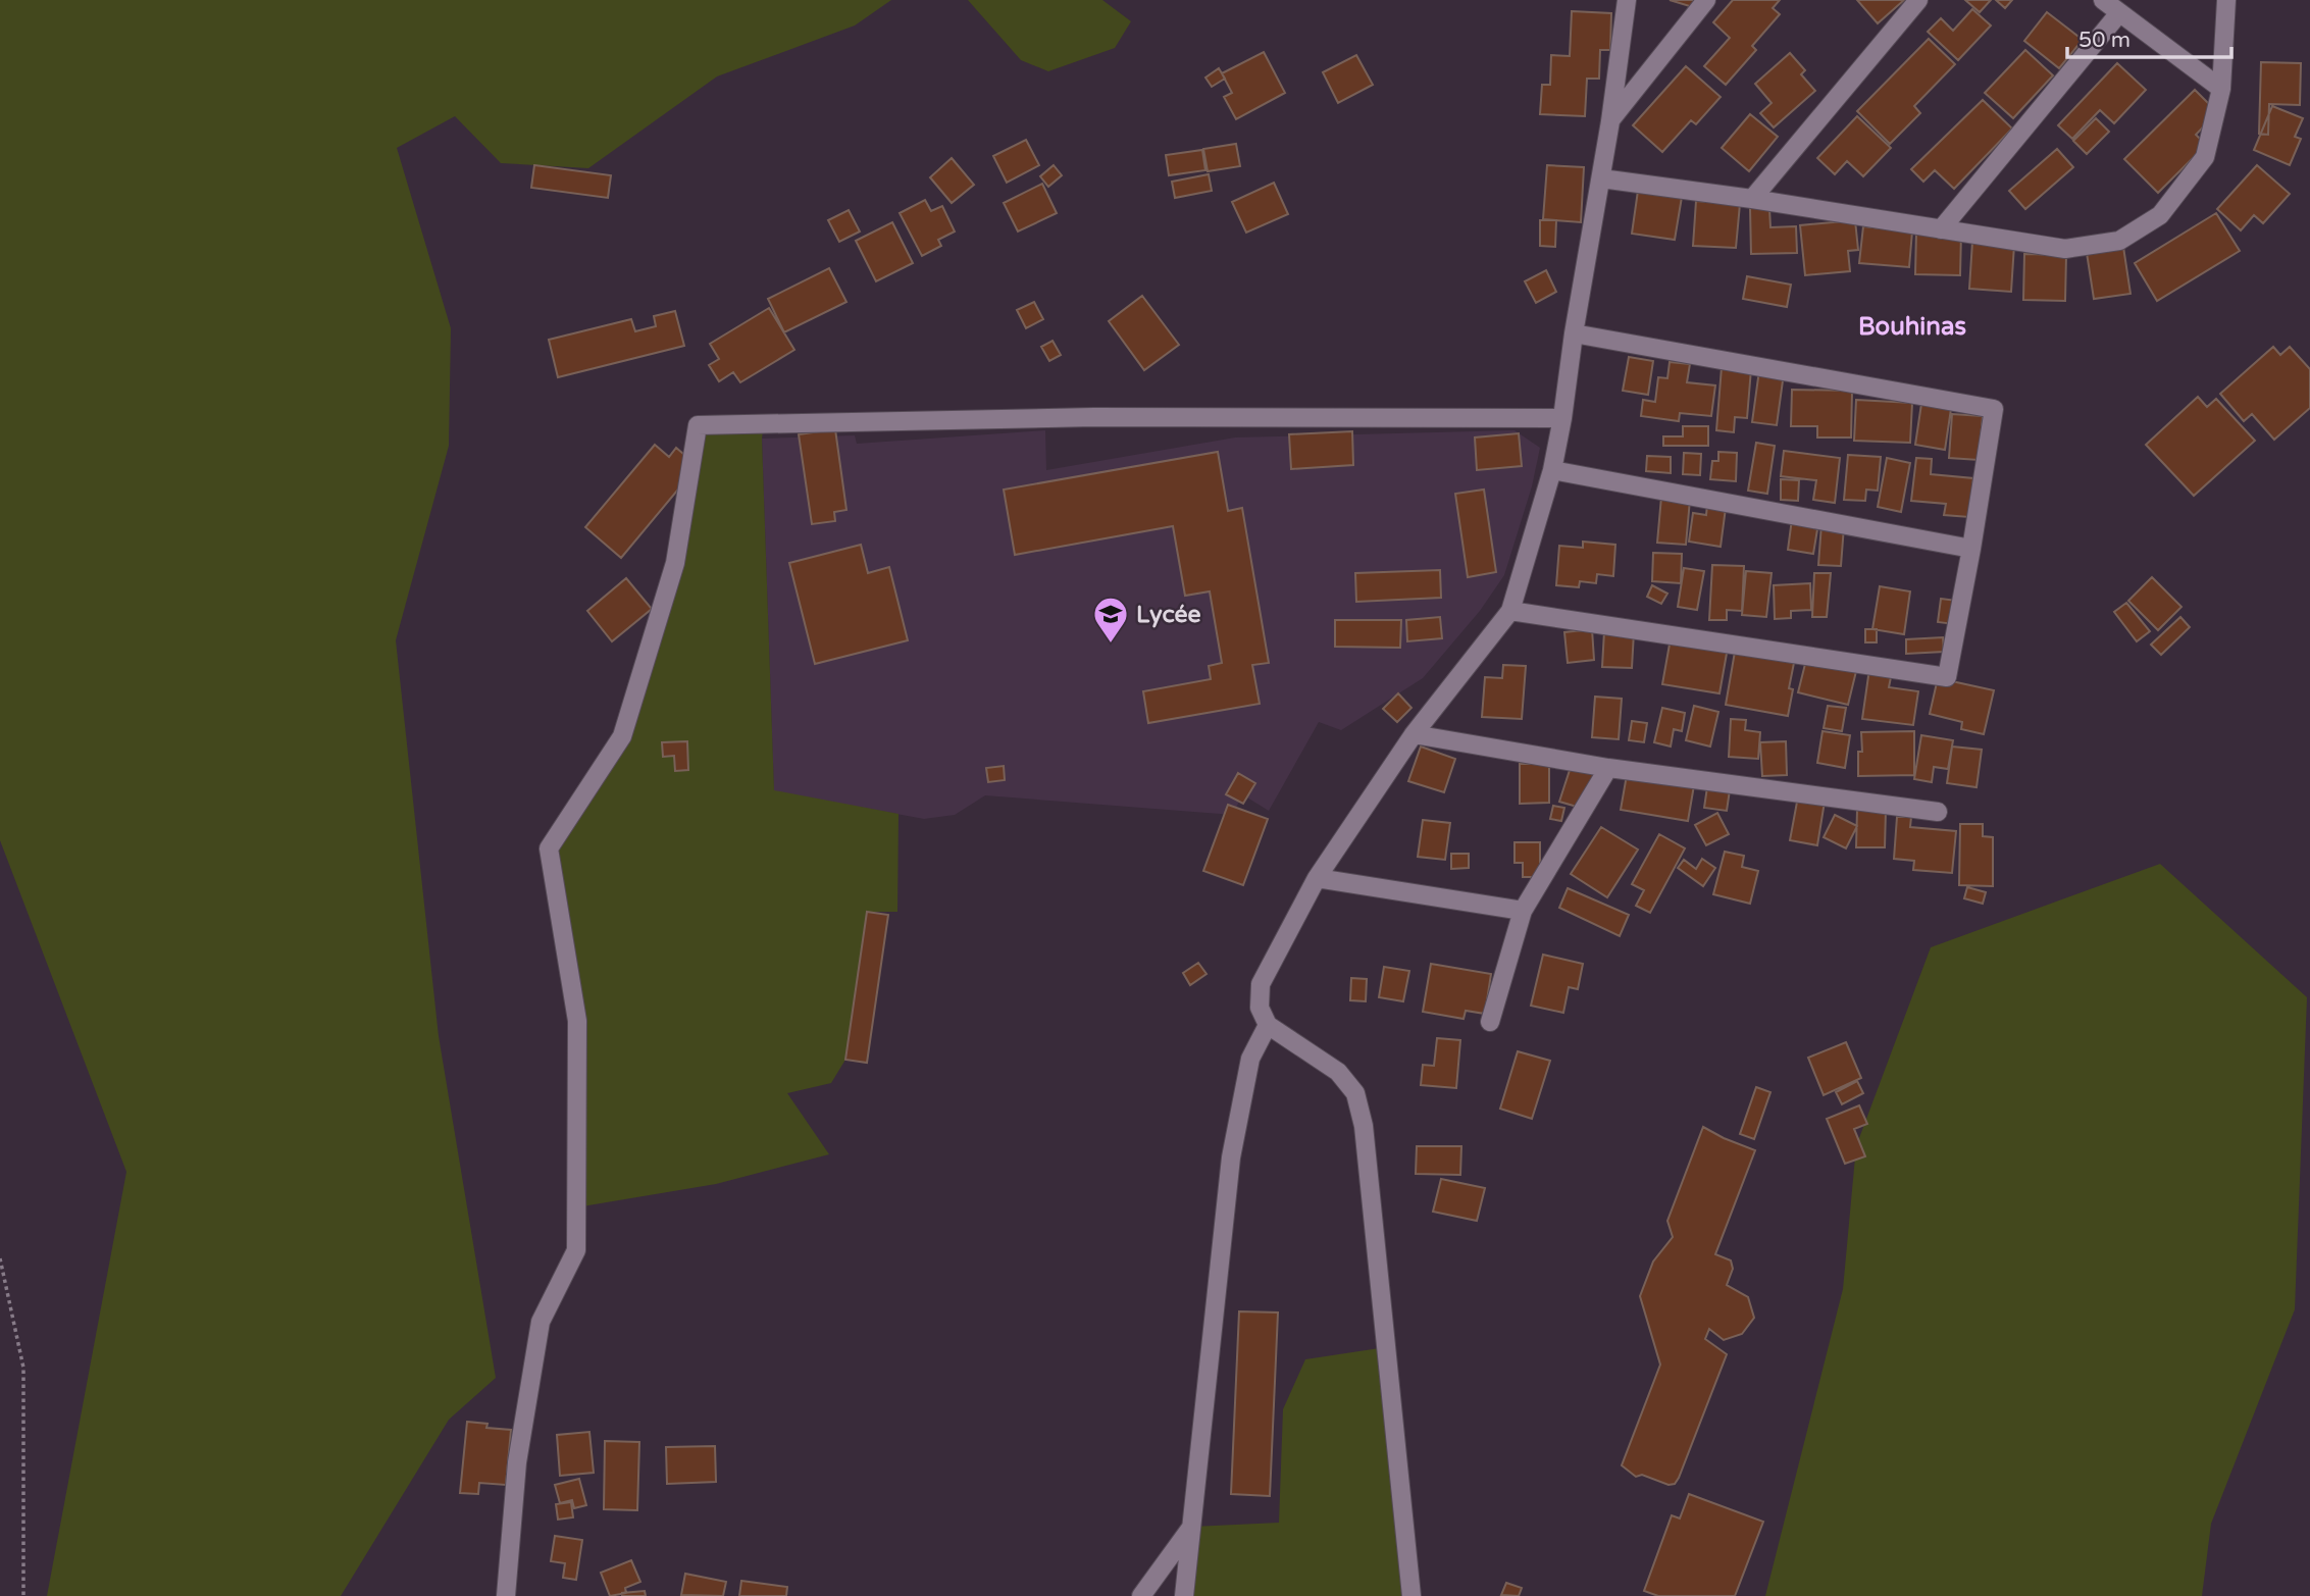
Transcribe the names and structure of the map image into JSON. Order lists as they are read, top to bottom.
{
  "districts": ["Bouhinas"],
  "places": {
    "school or university": ["Lycée"]
  },
  "scale_bar": "50 m"
}
